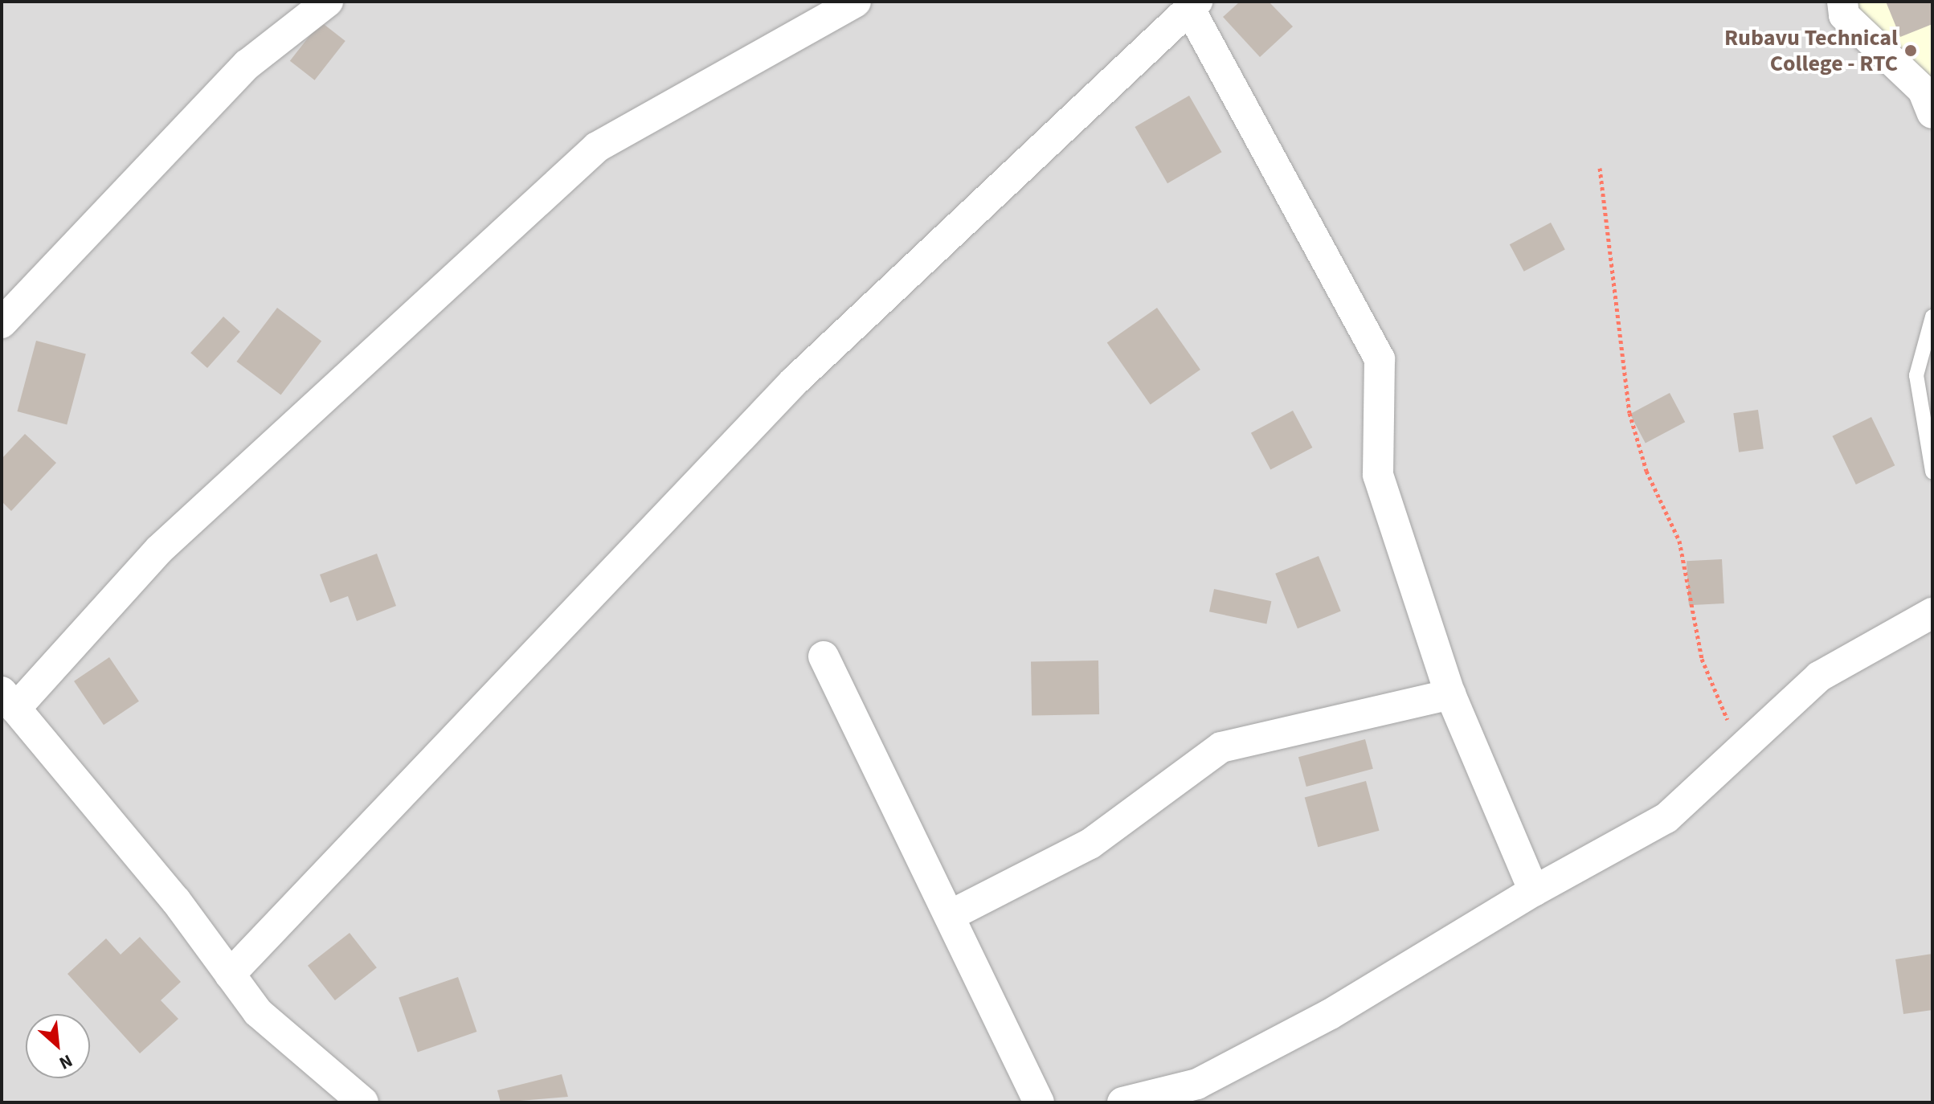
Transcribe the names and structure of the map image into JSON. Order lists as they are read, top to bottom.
{
  "places": ["Rubavu Technical College - RTC"],
  "north": "bottom right"
}
